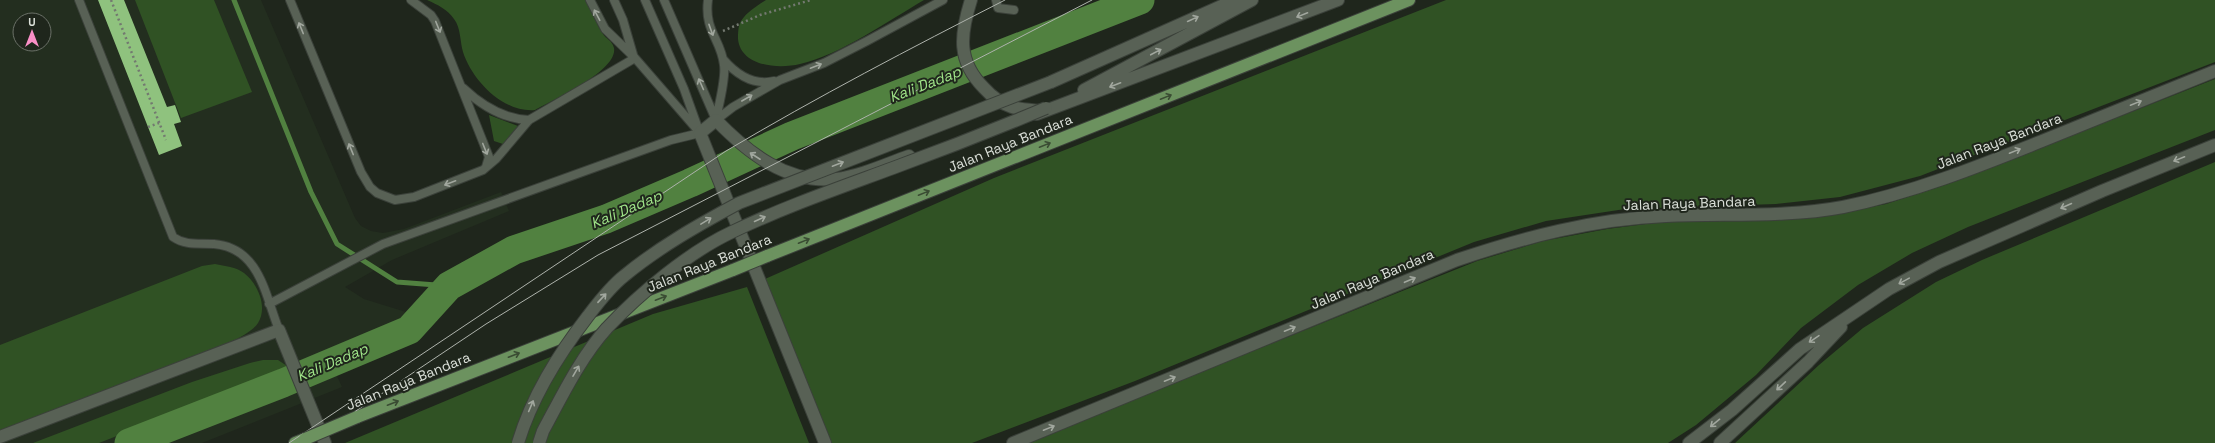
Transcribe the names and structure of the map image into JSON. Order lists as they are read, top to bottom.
{
  "streets": {
    "main road": ["Jalan Raya Bandara"]
  },
  "water": ["Kali Dadap"],
  "north": "top"
}
